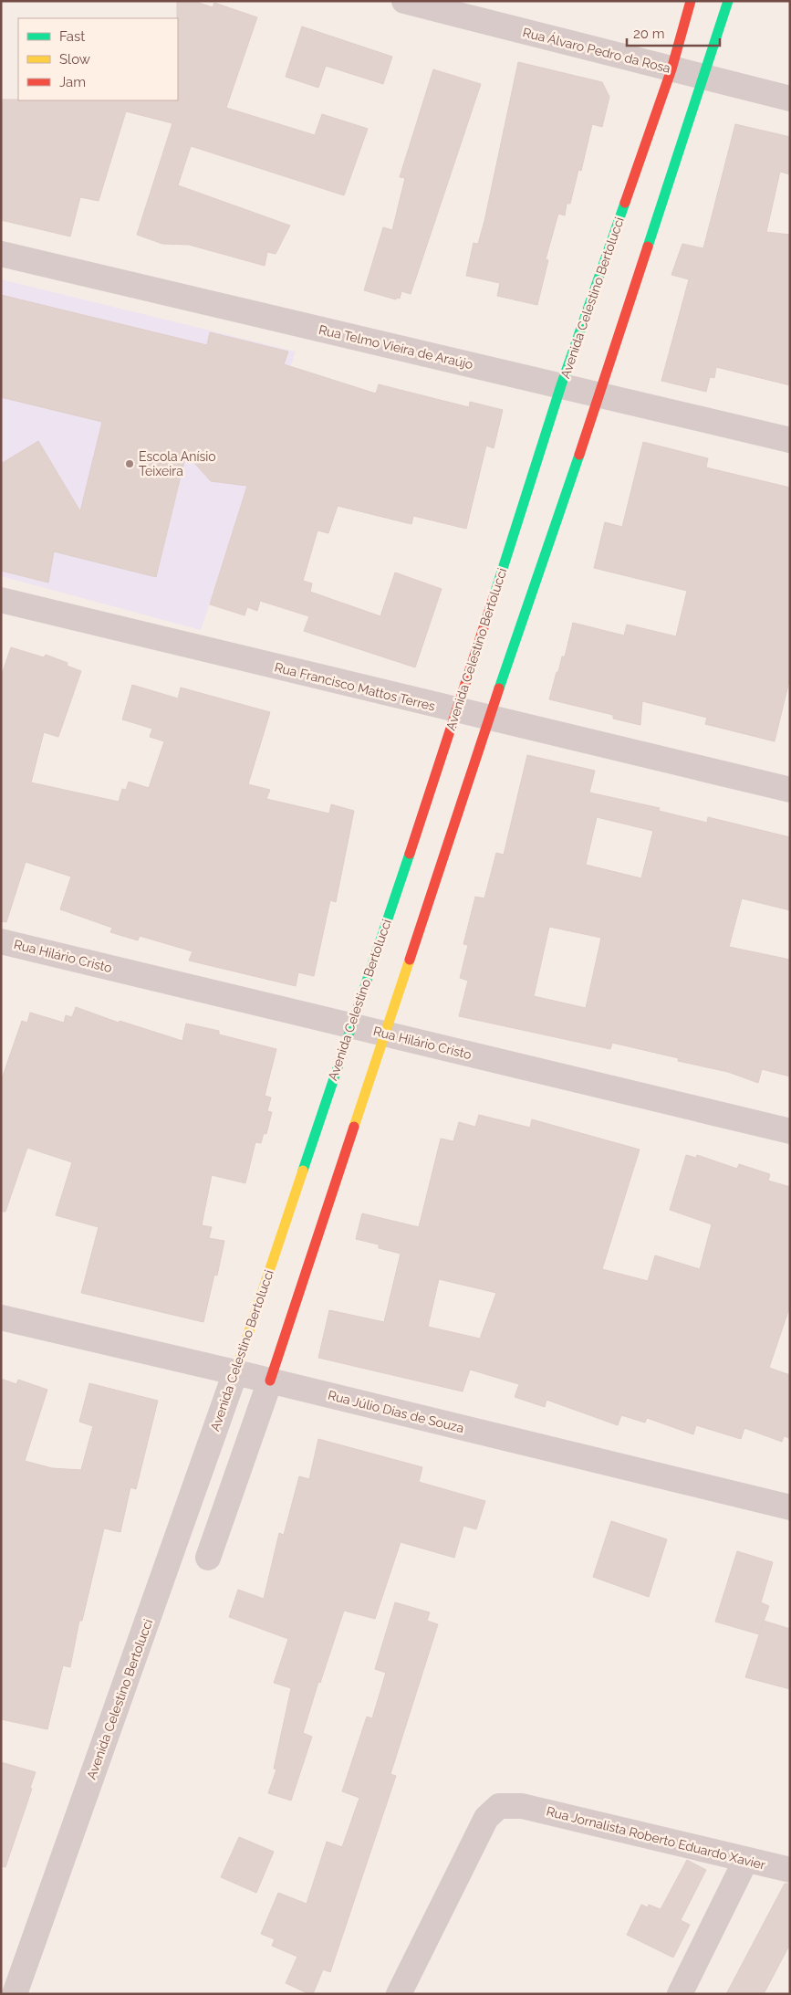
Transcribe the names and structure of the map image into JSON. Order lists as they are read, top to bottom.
{
  "streets": {
    "street": [
      "Rua Álvaro Pedro da Rosa",
      "Avenida Celestino Bertolucci",
      "Rua Telmo Vieira de Araújo",
      "Rua Francisco Mattos Terres",
      "Rua Hilário Cristo",
      "Rua Júlio Dias de Souza",
      "Rua Jornalista Roberto Eduardo Xavier"
    ]
  },
  "crossings": [
    ["Rua Álvaro Pedro da Rosa", "Avenida Celestino Bertolucci"],
    ["Avenida Celestino Bertolucci", "Rua Telmo Vieira de Araújo"],
    ["Avenida Celestino Bertolucci", "Rua Francisco Mattos Terres"],
    ["Avenida Celestino Bertolucci", "Rua Hilário Cristo"],
    ["Avenida Celestino Bertolucci", "Rua Júlio Dias de Souza"]
  ],
  "places": ["Escola Anísio Teixeira"],
  "legend": ["Fast", "Slow", "Jam"],
  "scale_bar": "20 m"
}
